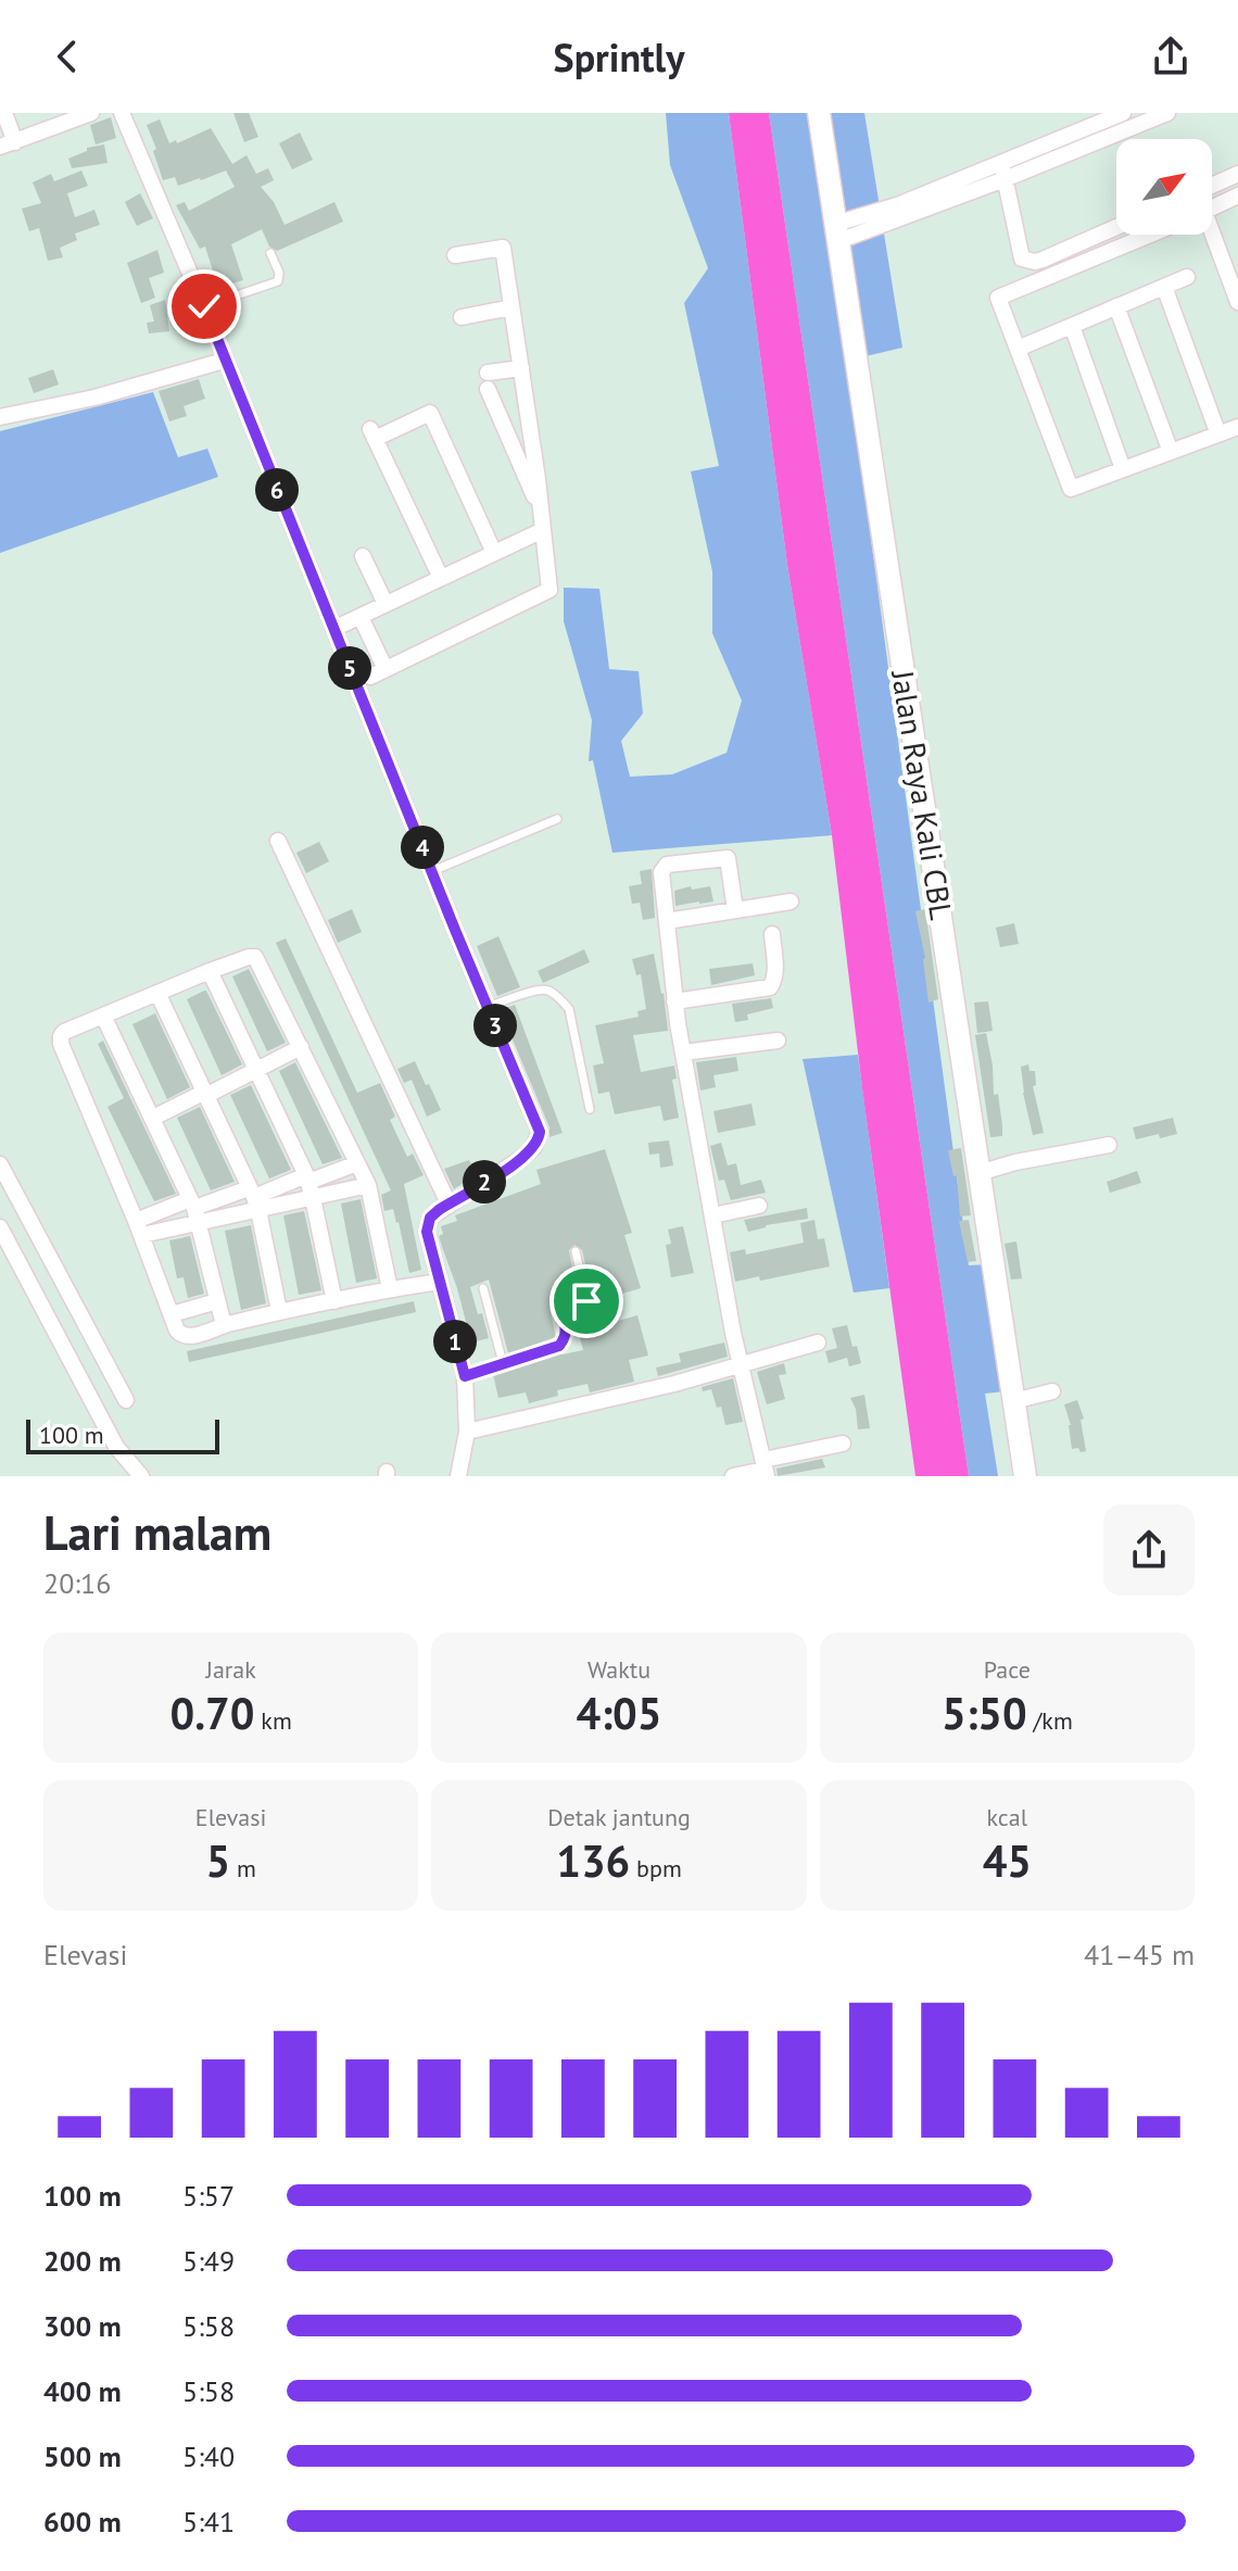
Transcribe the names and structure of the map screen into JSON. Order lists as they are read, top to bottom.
{
  "streets": {
    "main road": ["Jalan Raya Kali CBL"]
  },
  "scale_bar": "100 m",
  "north": "top right",
  "page": {
    "header": "Sprintly",
    "pins": [
      "6",
      "5",
      "4",
      "3",
      "2",
      "1"
    ],
    "scale": "100 m",
    "heading": ["Lari malam", "20:16"],
    "stats": [
      ["Jarak", "0.70 km"],
      ["Waktu", "4:05"],
      ["Pace", "5:50 /km"],
      ["Elevasi", "5 m"],
      ["Detak jantung", "136 bpm"],
      ["kcal", "45"]
    ],
    "chart": ["Elevasi", "41–45 m"],
    "list": [
      {
        "name": "100 m",
        "note": "5:57"
      },
      {
        "name": "200 m",
        "note": "5:49"
      },
      {
        "name": "300 m",
        "note": "5:58"
      },
      {
        "name": "400 m",
        "note": "5:58"
      },
      {
        "name": "500 m",
        "note": "5:40"
      },
      {
        "name": "600 m",
        "note": "5:41"
      }
    ]
  }
}
